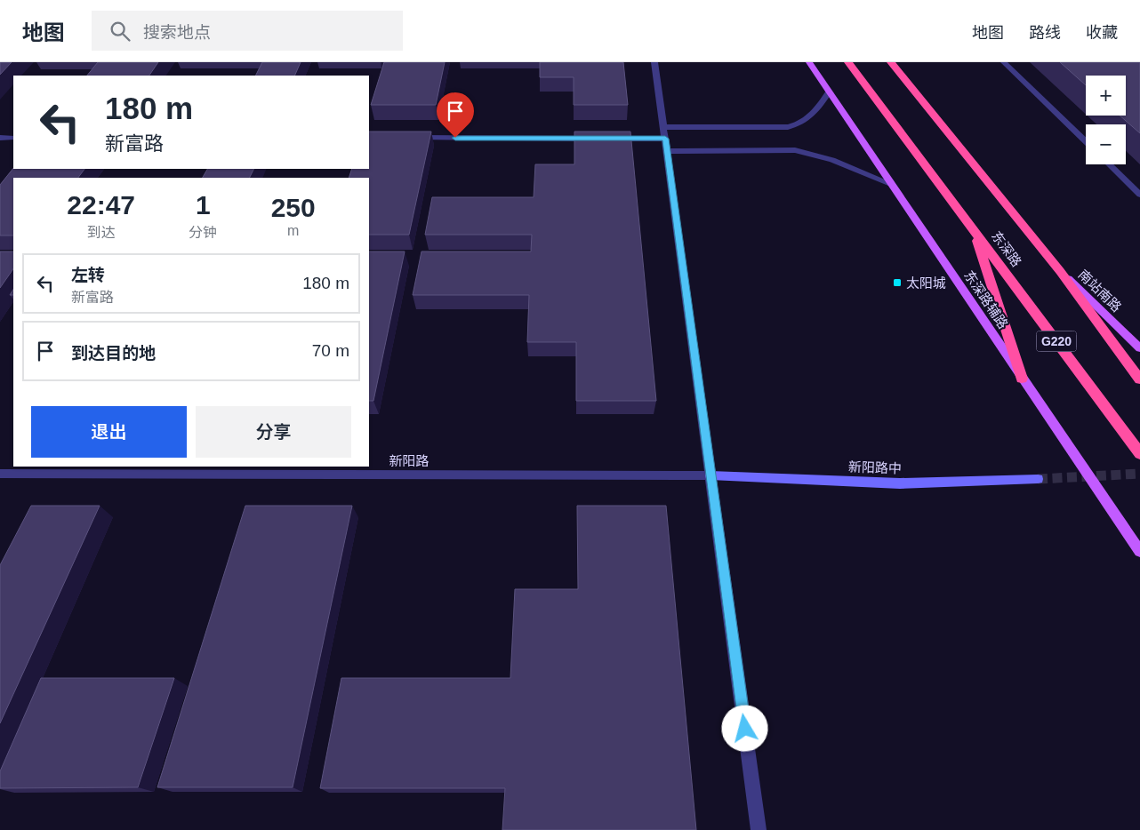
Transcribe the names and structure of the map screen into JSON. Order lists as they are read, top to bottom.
{
  "streets": {
    "highway": ["东深路", "G220"],
    "main road": ["南站南路", "东深路辅路"],
    "street": ["新阳路", "新阳路中"]
  },
  "crossings": [
    ["东深路", "南站南路"],
    ["新阳路", "新阳路中"]
  ],
  "places": {
    "transit": ["太阳城"]
  },
  "page": {
    "header": "地图",
    "search": "搜索地点",
    "nav": ["地图", "路线", "收藏"],
    "map_buttons": ["+", "−"],
    "turn": ["180 m", "新富路"],
    "eta": [
      "22:47",
      "到达",
      "1",
      "分钟",
      "250",
      "m"
    ],
    "list": [
      {
        "name": "左转",
        "note": "新富路",
        "value": "180 m"
      },
      {
        "name": "到达目的地",
        "value": "70 m"
      }
    ],
    "buttons": ["退出", "分享"]
  }
}
